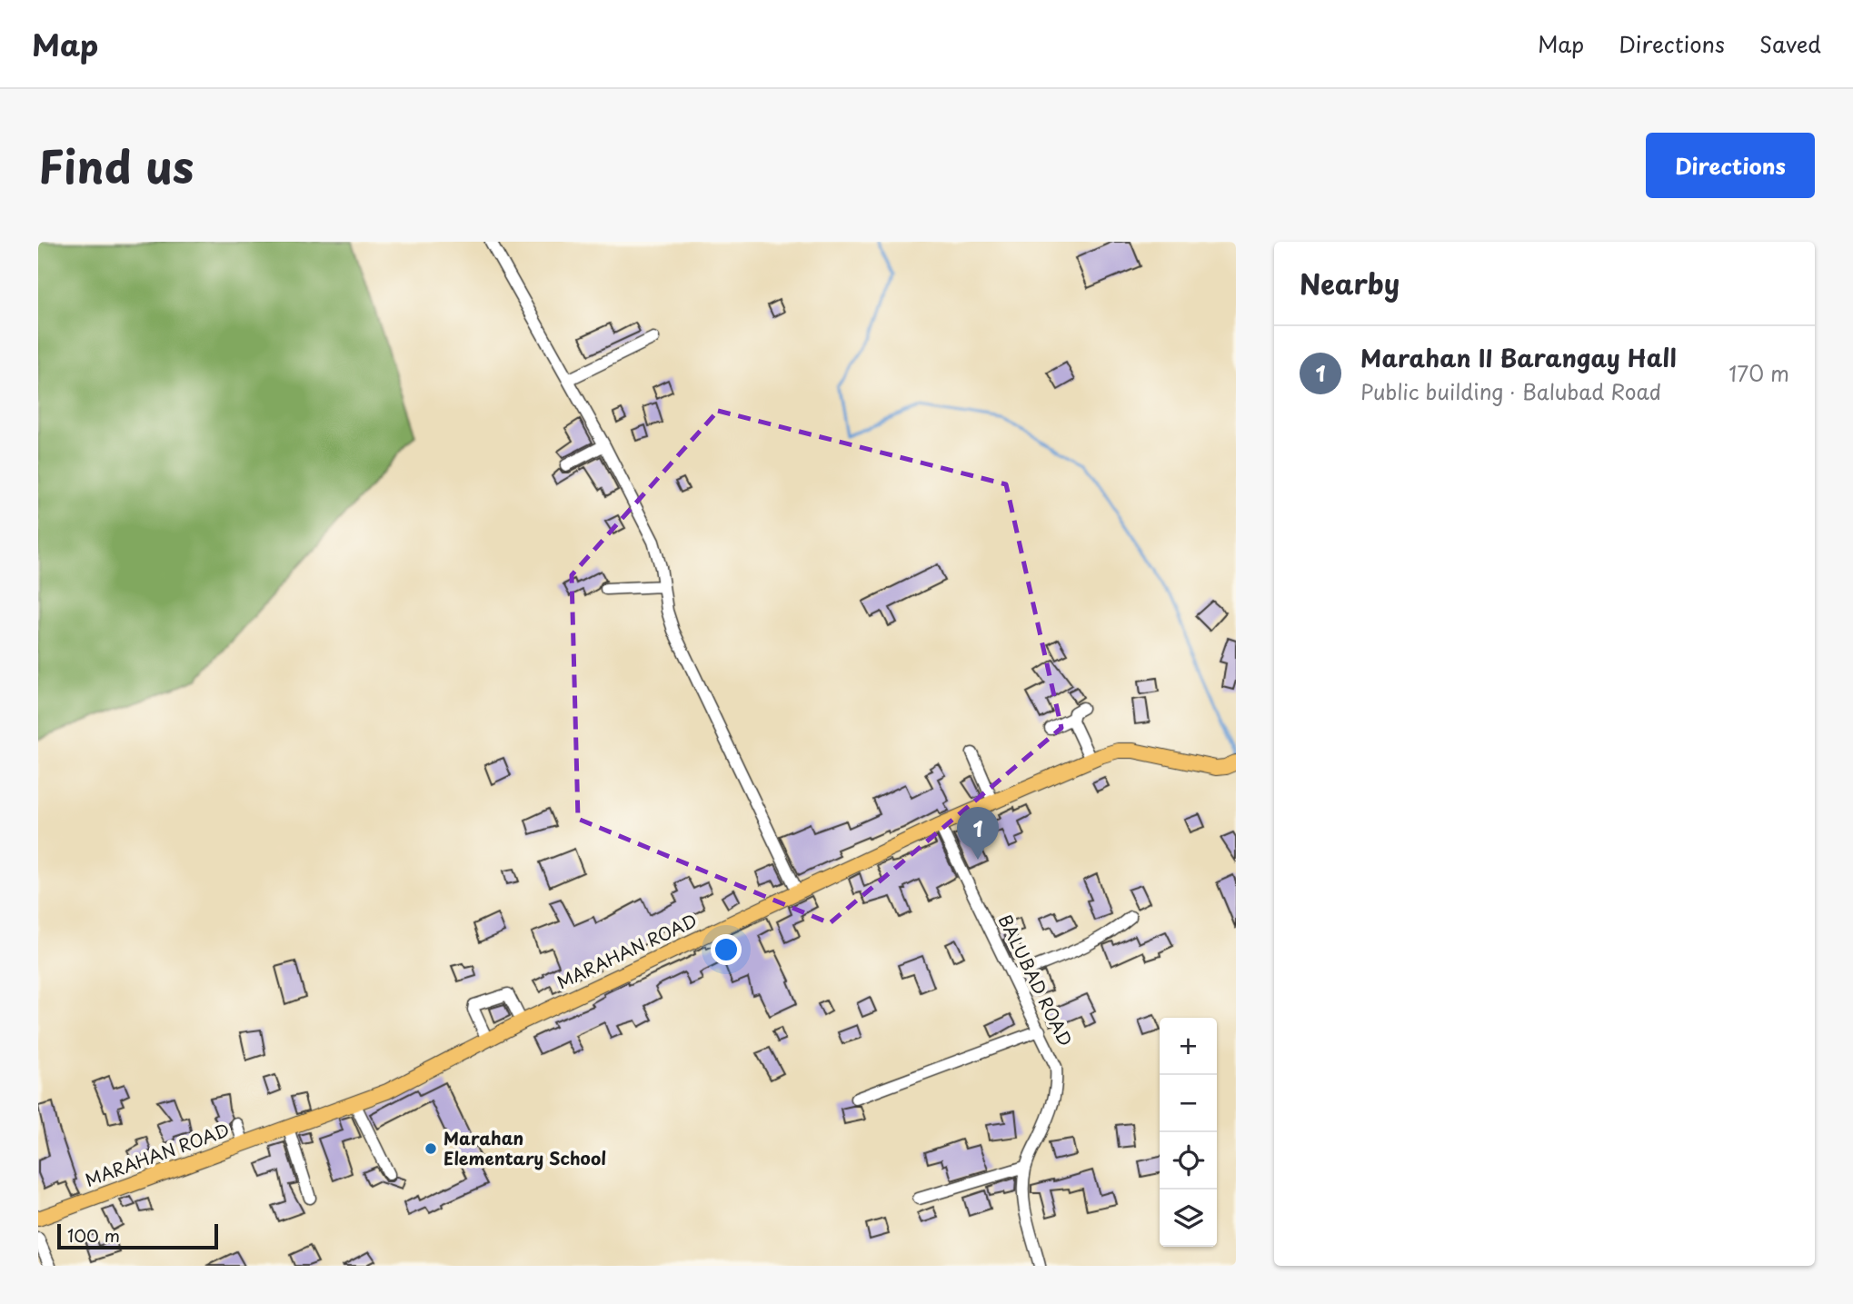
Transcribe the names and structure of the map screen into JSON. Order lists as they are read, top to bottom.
{
  "streets": {
    "main road": ["MARAHAN ROAD"],
    "street": ["BALUBAD ROAD"]
  },
  "crossings": [
    ["MARAHAN ROAD", "BALUBAD ROAD"]
  ],
  "places": ["Marahan Elementary School"],
  "scale_bar": "100 m",
  "page": {
    "header": "Map",
    "nav": ["Map", "Directions", "Saved"],
    "title": "Find us",
    "buttons": "Directions",
    "heading": "Nearby",
    "list": [
      {
        "mark": "1",
        "name": "Marahan II Barangay Hall",
        "note": "Public building · Balubad Road",
        "value": "170 m"
      }
    ],
    "pins": "1",
    "map_buttons": ["+", "−"],
    "scale": "100 m"
  }
}
